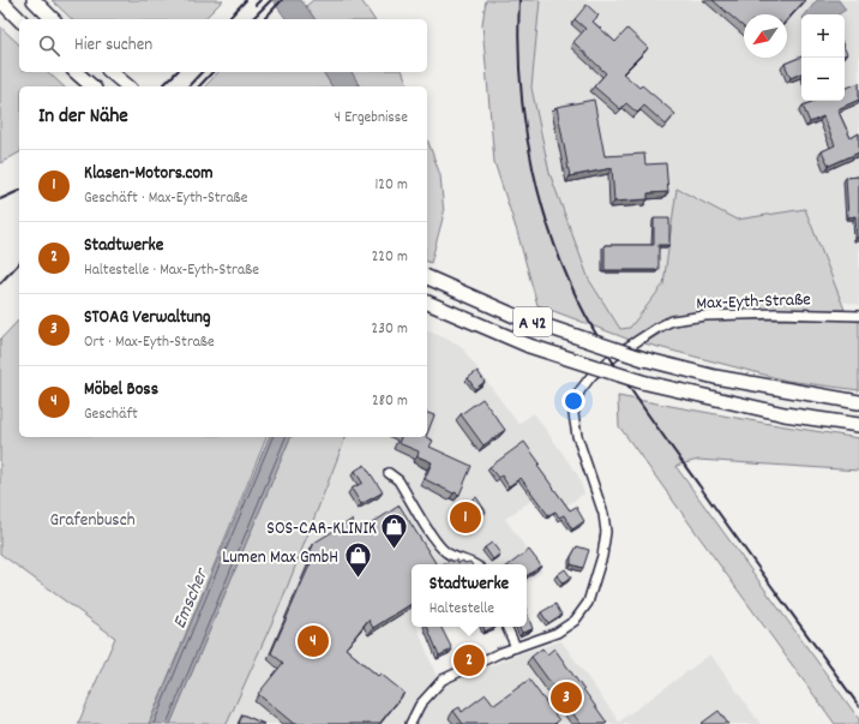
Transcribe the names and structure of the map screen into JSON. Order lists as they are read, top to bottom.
{
  "streets": {
    "highway": ["A 42"],
    "street": ["Max-Eyth-Straße"]
  },
  "water": ["Emscher"],
  "parks": ["Grafenbusch"],
  "places": {
    "shop": ["SOS-CAR-KLINIK", "Lumen Max GmbH"]
  },
  "north": "bottom left",
  "page": {
    "map_buttons": ["+", "−"],
    "search": "Hier suchen",
    "heading": ["In der Nähe", "4 Ergebnisse"],
    "list": [
      {
        "mark": "1",
        "name": "Klasen-Motors.com",
        "note": "Geschäft · Max-Eyth-Straße",
        "value": "120 m"
      },
      {
        "mark": "2",
        "name": "Stadtwerke",
        "note": "Haltestelle · Max-Eyth-Straße",
        "value": "220 m"
      },
      {
        "mark": "3",
        "name": "STOAG Verwaltung",
        "note": "Ort · Max-Eyth-Straße",
        "value": "230 m"
      },
      {
        "mark": "4",
        "name": "Möbel Boss",
        "note": "Geschäft",
        "value": "280 m"
      }
    ],
    "pins": [
      "1",
      "4",
      "2",
      "3"
    ],
    "popup": ["Stadtwerke", "Haltestelle"]
  }
}
